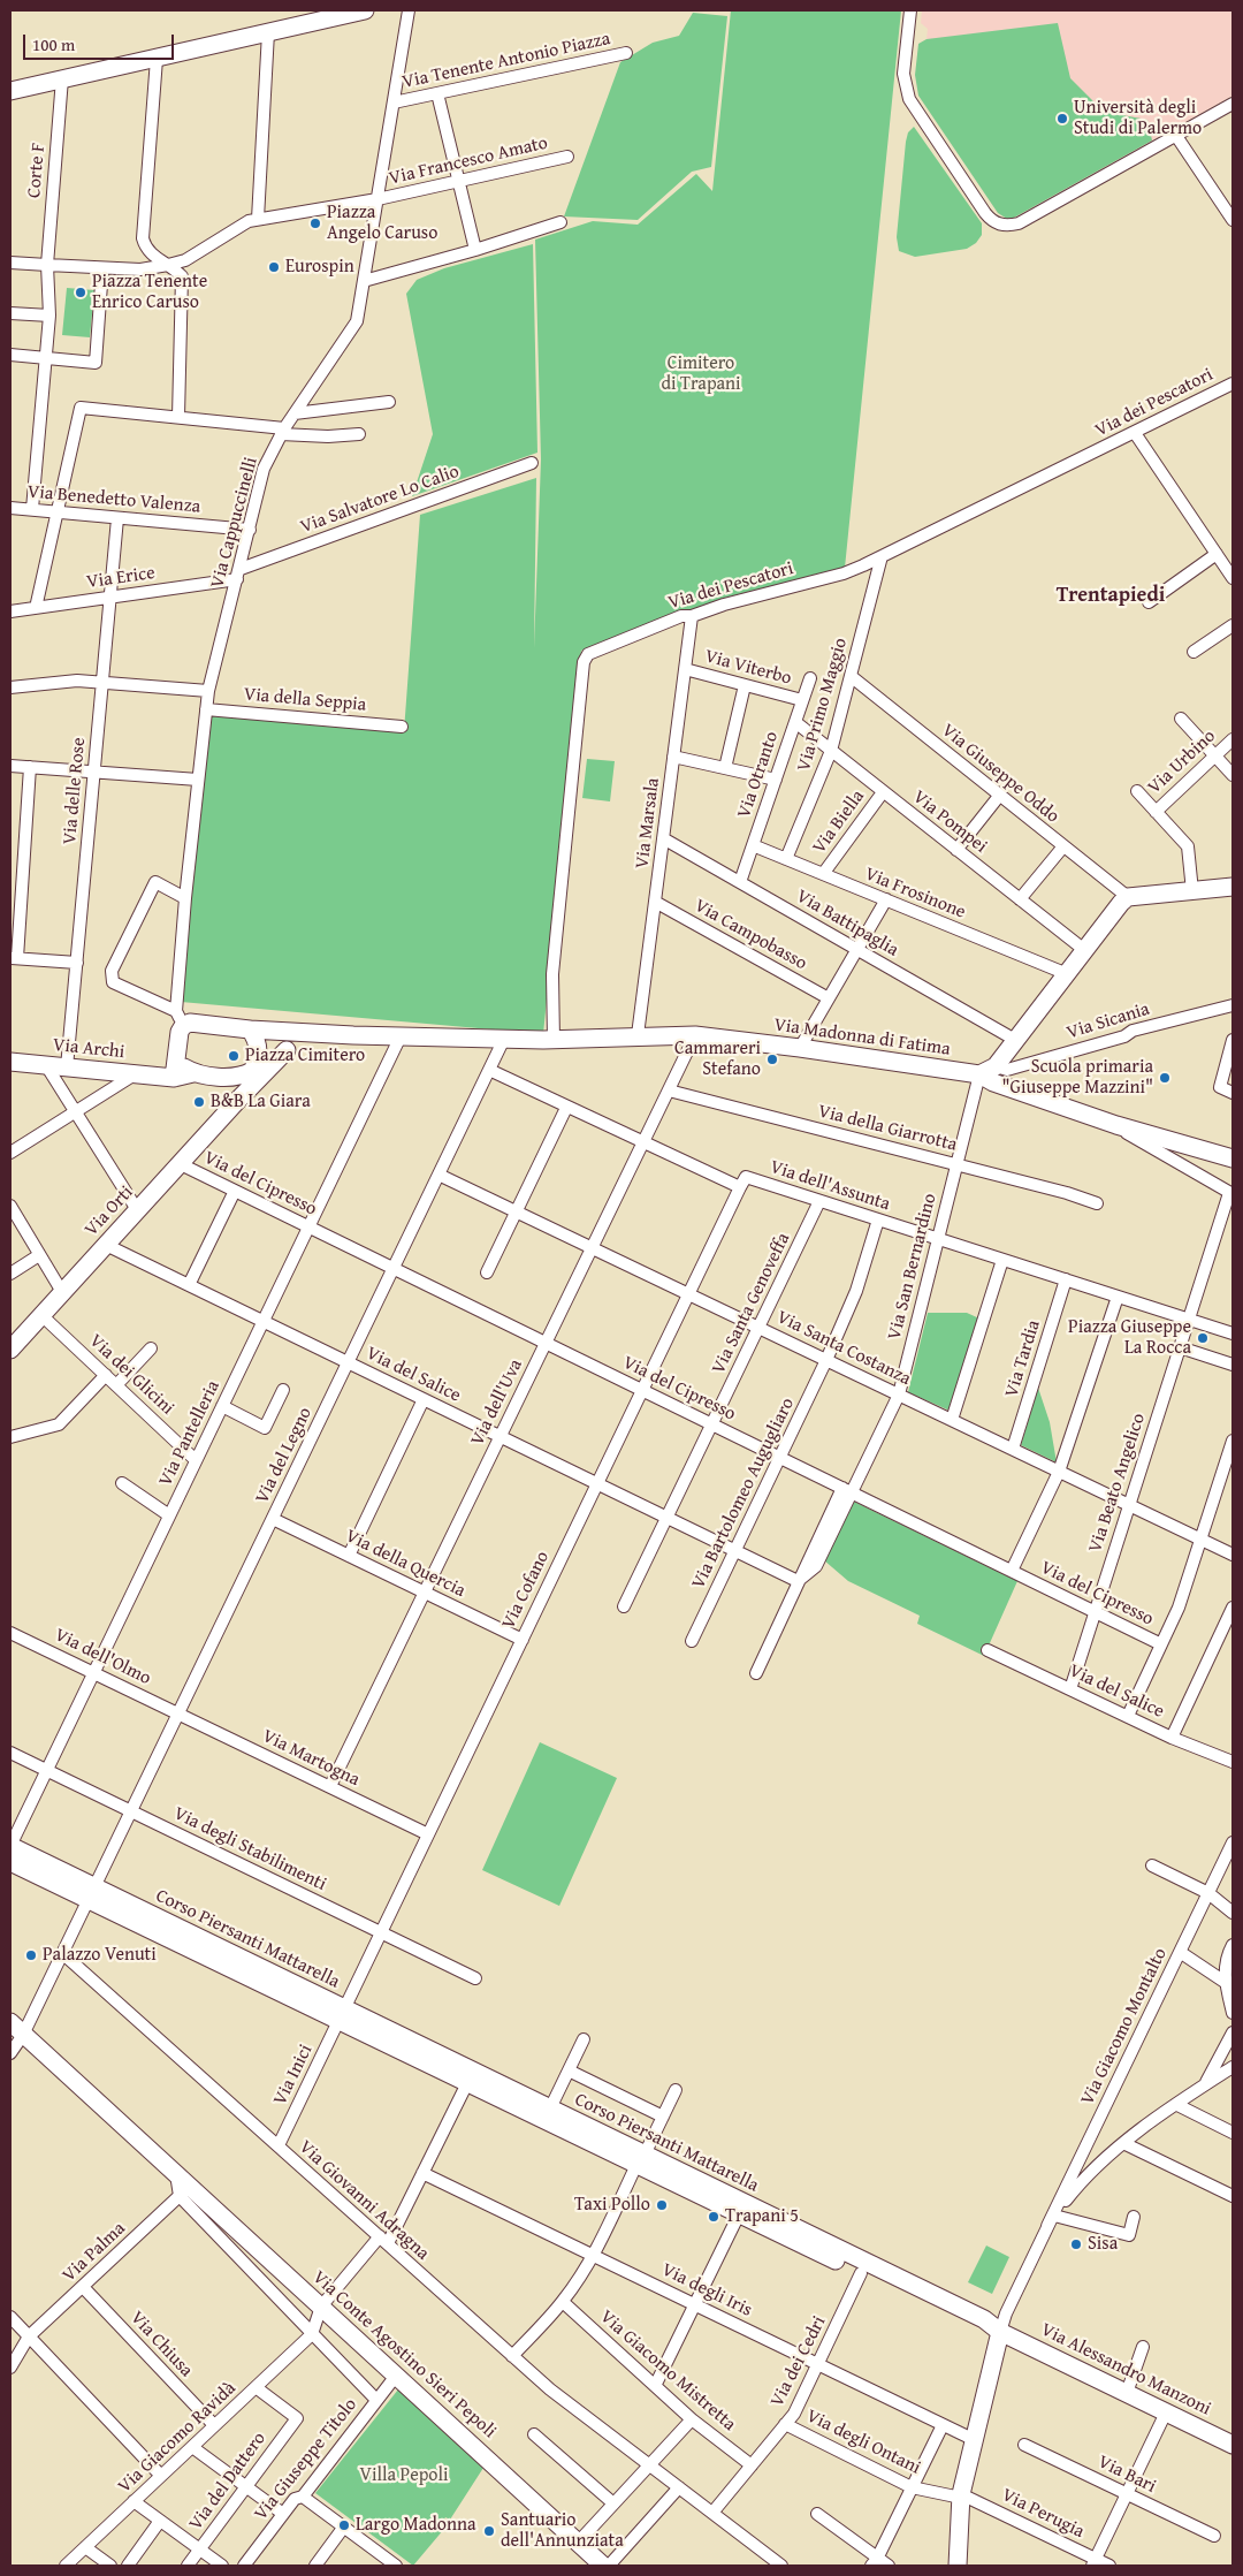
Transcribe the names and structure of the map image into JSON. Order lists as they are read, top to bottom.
{
  "streets": {
    "main road": [
      "Via Madonna di Fatima",
      "Via Archi",
      "Via Orti",
      "Corso Piersanti Mattarella",
      "Via Conte Agostino Sieri Pepoli",
      "Via Alessandro Manzoni"
    ],
    "street": [
      "Via Tenente Antonio Piazza",
      "Via Francesco Amato",
      "Corte F",
      "Via dei Pescatori",
      "Via Benedetto Valenza",
      "Via Salvatore Lo Calio",
      "Via Cappuccinelli",
      "Via Erice",
      "Via Viterbo",
      "Via della Seppia",
      "Via Primo Maggio",
      "Via Urbino",
      "Via Giuseppe Oddo",
      "Via Otranto",
      "Via delle Rose",
      "Via Biella",
      "Via Pompei",
      "Via Marsala",
      "Via Frosinone",
      "Via Battipaglia",
      "Via Campobasso",
      "Via Sicania",
      "Via della Giarrotta",
      "Via del Cipresso",
      "Via dell'Assunta",
      "Via San Bernardino",
      "Via Santa Genoveffa",
      "Via Santa Costanza",
      "Via Tardia",
      "Via dei Glicini",
      "Via del Salice",
      "Via dell'Uva",
      "Via Pantelleria",
      "Via del Legno",
      "Via Beato Angelico",
      "Via Bartolomeo Augugliaro",
      "Via della Quercia",
      "Via Cofano",
      "Via dell'Olmo",
      "Via Martogna",
      "Via degli Stabilimenti",
      "Via Giacomo Montalto",
      "Via Inici",
      "Via Giovanni Adragna",
      "Via Palma",
      "Via degli Iris",
      "Via Chiusa",
      "Via dei Cedri",
      "Via Giacomo Mistretta",
      "Via Giacomo Ravidà",
      "Via degli Ontani",
      "Via Giuseppe Titolo",
      "Via Bari",
      "Via del Dattero",
      "Via Perugia"
    ]
  },
  "crossings": [
    ["Via Tenente Antonio Piazza", "Via Cappuccinelli"],
    ["Via Francesco Amato", "Via Cappuccinelli"],
    ["Corte F", "Via Benedetto Valenza"],
    ["Via dei Pescatori", "Via Primo Maggio"],
    ["Via dei Pescatori", "Via Marsala"],
    ["Via dei Pescatori", "Via Madonna di Fatima"],
    ["Via Benedetto Valenza", "Via Cappuccinelli"],
    ["Via Benedetto Valenza", "Via delle Rose"],
    ["Via Salvatore Lo Calio", "Via Cappuccinelli"],
    ["Via Salvatore Lo Calio", "Via Erice"],
    ["Via Cappuccinelli", "Via Erice"],
    ["Via Cappuccinelli", "Via della Seppia"],
    ["Via Erice", "Via delle Rose"],
    ["Via Viterbo", "Via Otranto"],
    ["Via Viterbo", "Via Marsala"],
    ["Via Primo Maggio", "Via Giuseppe Oddo"],
    ["Via Primo Maggio", "Via Pompei"],
    ["Via Primo Maggio", "Via Frosinone"],
    ["Via Otranto", "Via Pompei"],
    ["Via Otranto", "Via Frosinone"],
    ["Via Otranto", "Via Battipaglia"],
    ["Via delle Rose", "Via Archi"],
    ["Via Biella", "Via Pompei"],
    ["Via Biella", "Via Frosinone"],
    ["Via Marsala", "Via Battipaglia"],
    ["Via Marsala", "Via Campobasso"],
    ["Via Marsala", "Via Madonna di Fatima"],
    ["Via Madonna di Fatima", "Via Archi"],
    ["Via Madonna di Fatima", "Via San Bernardino"],
    ["Via Madonna di Fatima", "Via dell'Uva"],
    ["Via Madonna di Fatima", "Via Pantelleria"],
    ["Via Madonna di Fatima", "Via del Legno"],
    ["Via della Giarrotta", "Via San Bernardino"],
    ["Via della Giarrotta", "Via dell'Uva"],
    ["Via del Cipresso", "Via Orti"],
    ["Via del Cipresso", "Via San Bernardino"],
    ["Via del Cipresso", "Via Santa Genoveffa"],
    ["Via del Cipresso", "Via dell'Uva"],
    ["Via del Cipresso", "Via Pantelleria"],
    ["Via del Cipresso", "Via del Legno"],
    ["Via del Cipresso", "Via Beato Angelico"],
    ["Via del Cipresso", "Via Bartolomeo Augugliaro"],
    ["Via del Cipresso", "Via Cofano"],
    ["Via dell'Assunta", "Via San Bernardino"],
    ["Via dell'Assunta", "Via Santa Genoveffa"],
    ["Via dell'Assunta", "Via Tardia"],
    ["Via dell'Assunta", "Via Beato Angelico"],
    ["Via dell'Assunta", "Via Bartolomeo Augugliaro"],
    ["Via dell'Assunta", "Via Cofano"],
    ["Via Orti", "Via dei Glicini"],
    ["Via Orti", "Via del Salice"],
    ["Via San Bernardino", "Via Santa Costanza"],
    ["Via San Bernardino", "Via del Salice"],
    ["Via Santa Genoveffa", "Via Santa Costanza"],
    ["Via Santa Genoveffa", "Via del Salice"],
    ["Via Santa Costanza", "Via Tardia"],
    ["Via Santa Costanza", "Via dell'Uva"],
    ["Via Santa Costanza", "Via del Legno"],
    ["Via Santa Costanza", "Via Beato Angelico"],
    ["Via Santa Costanza", "Via Bartolomeo Augugliaro"],
    ["Via Santa Costanza", "Via Cofano"],
    ["Via dei Glicini", "Via Pantelleria"],
    ["Via del Salice", "Via dell'Uva"],
    ["Via del Salice", "Via Pantelleria"],
    ["Via del Salice", "Via del Legno"],
    ["Via del Salice", "Via Beato Angelico"],
    ["Via del Salice", "Via Bartolomeo Augugliaro"],
    ["Via del Salice", "Via Cofano"],
    ["Via dell'Uva", "Via della Quercia"],
    ["Via dell'Uva", "Via Martogna"],
    ["Via Pantelleria", "Via dell'Olmo"],
    ["Via Pantelleria", "Via degli Stabilimenti"],
    ["Via Pantelleria", "Corso Piersanti Mattarella"],
    ["Via del Legno", "Via della Quercia"],
    ["Via del Legno", "Via dell'Olmo"],
    ["Via del Legno", "Via Martogna"],
    ["Via del Legno", "Via degli Stabilimenti"],
    ["Via del Legno", "Corso Piersanti Mattarella"],
    ["Via del Legno", "Via Giovanni Adragna"],
    ["Via del Legno", "Via Conte Agostino Sieri Pepoli"],
    ["Via della Quercia", "Via Cofano"],
    ["Via Cofano", "Via Martogna"],
    ["Via Cofano", "Via degli Stabilimenti"],
    ["Via Cofano", "Corso Piersanti Mattarella"],
    ["Via Cofano", "Via Inici"],
    ["Via dell'Olmo", "Via Martogna"],
    ["Corso Piersanti Mattarella", "Via Inici"],
    ["Corso Piersanti Mattarella", "Via dei Cedri"],
    ["Corso Piersanti Mattarella", "Via Alessandro Manzoni"],
    ["Via Inici", "Via Giovanni Adragna"],
    ["Via Giovanni Adragna", "Via dei Cedri"],
    ["Via Palma", "Via Chiusa"],
    ["Via Palma", "Via Conte Agostino Sieri Pepoli"],
    ["Via degli Iris", "Via dei Cedri"],
    ["Via Chiusa", "Via Giacomo Ravidà"],
    ["Via Conte Agostino Sieri Pepoli", "Via Giacomo Ravidà"],
    ["Via Conte Agostino Sieri Pepoli", "Via Giuseppe Titolo"],
    ["Via dei Cedri", "Via Giacomo Mistretta"],
    ["Via dei Cedri", "Via degli Ontani"],
    ["Via Giacomo Ravidà", "Via del Dattero"],
    ["Via degli Ontani", "Via Perugia"]
  ],
  "districts": ["Trentapiedi"],
  "parks": ["Cimitero di Trapani", "Villa Pepoli"],
  "places": [
    "Università degli Studi di Palermo",
    "Piazza Angelo Caruso",
    "Eurospin",
    "Piazza Tenente Enrico Caruso",
    "Piazza Cimitero",
    "Cammareri Stefano",
    "Scuola primaria \"Giuseppe Mazzini\"",
    "B&B La Giara",
    "Piazza Giuseppe La Rocca",
    "Palazzo Venuti",
    "Taxi Pollo",
    "Trapani 5",
    "Sisa",
    "Largo Madonna",
    "Santuario dell'Annunziata"
  ],
  "scale_bar": "100 m"
}
